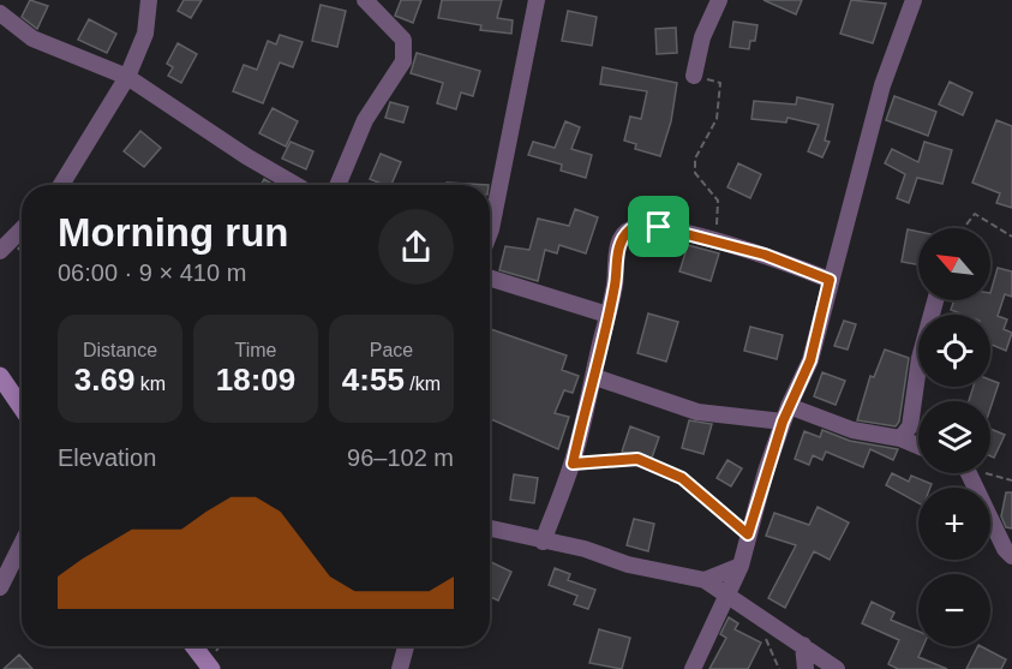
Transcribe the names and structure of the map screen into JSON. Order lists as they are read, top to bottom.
{
  "north": "top left",
  "page": {
    "heading": ["Morning run", "06:00 · 9 × 410 m"],
    "map_buttons": ["+", "−"],
    "stats": [
      ["Distance", "3.69 km"],
      ["Time", "18:09"],
      ["Pace", "4:55 /km"]
    ],
    "chart": ["Elevation", "96–102 m"]
  }
}
